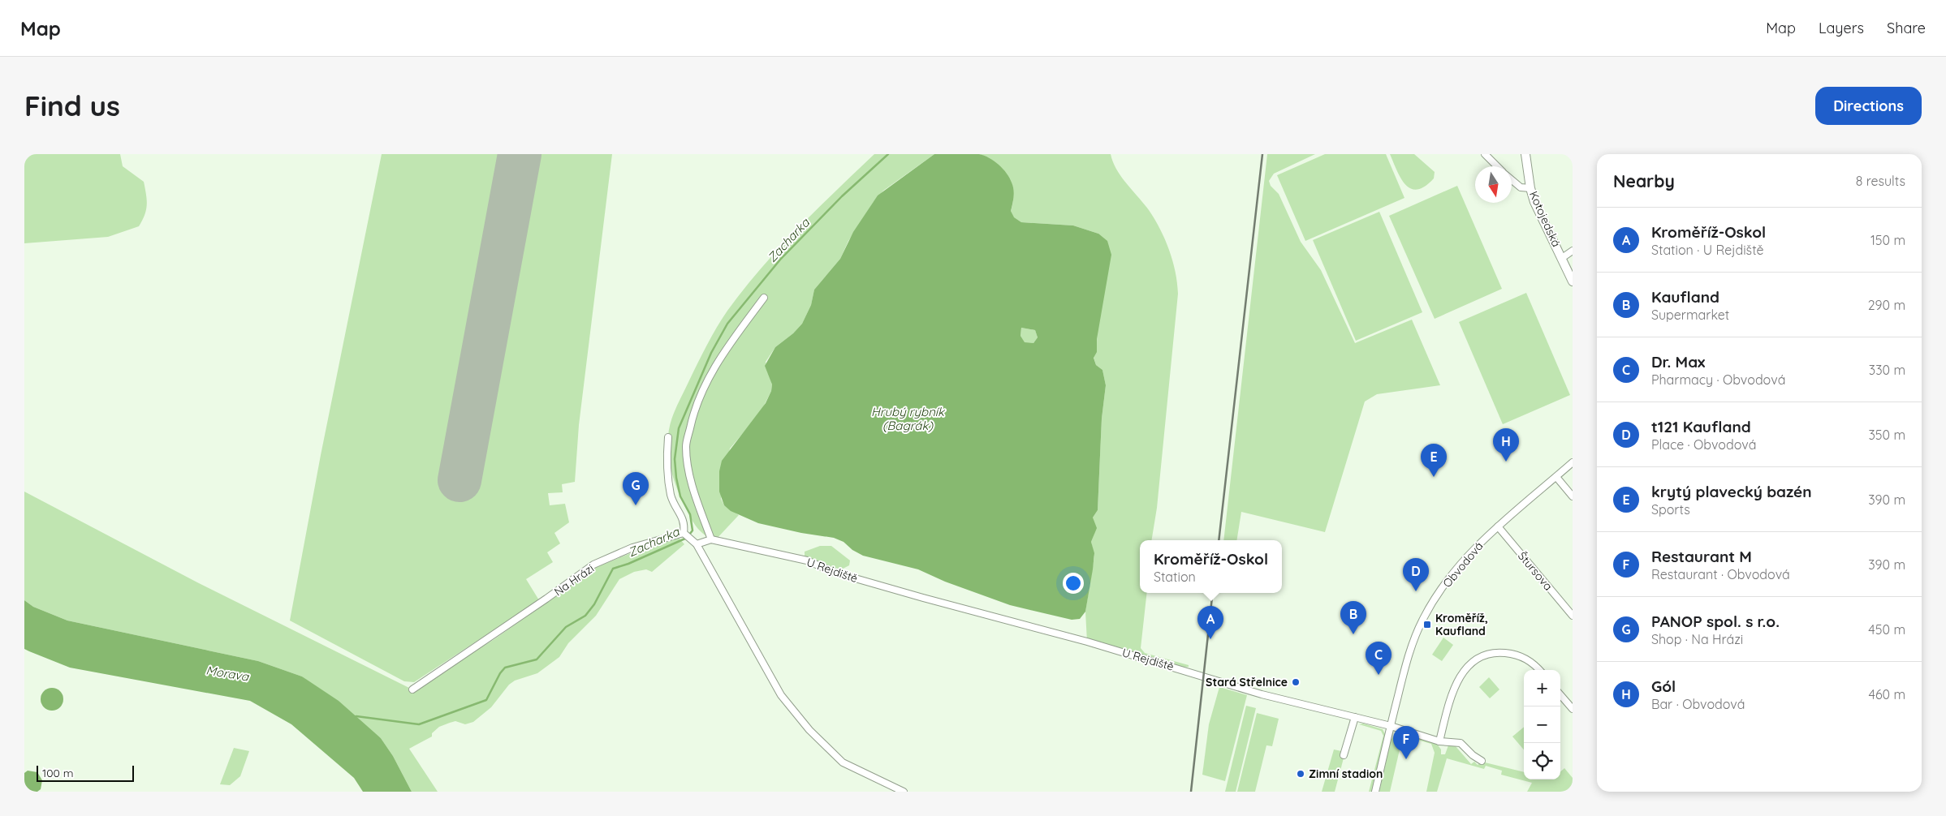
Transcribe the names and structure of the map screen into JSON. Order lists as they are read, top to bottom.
{
  "streets": {
    "main road": ["Kotojedská"],
    "street": [
      "Obvodová",
      "U Rejdiště",
      "Štursova",
      "Na Hrázi"
    ]
  },
  "crossings": [
    ["Obvodová", "U Rejdiště"],
    ["Obvodová", "Štursova"]
  ],
  "water": ["Zacharka", "Hrubý rybník (Bagrák)", "Morava"],
  "places": {
    "transit": ["Kroměříž, Kaufland"],
    "other": ["Stará Střelnice", "Zimní stadion"]
  },
  "scale_bar": "100 m",
  "north": "bottom",
  "page": {
    "header": "Map",
    "nav": ["Map", "Layers", "Share"],
    "buttons": "Directions",
    "title": "Find us",
    "heading": ["Nearby", "8 results"],
    "list": [
      {
        "mark": "A",
        "name": "Kroměříž-Oskol",
        "note": "Station · U Rejdiště",
        "value": "150 m"
      },
      {
        "mark": "B",
        "name": "Kaufland",
        "note": "Supermarket",
        "value": "290 m"
      },
      {
        "mark": "C",
        "name": "Dr. Max",
        "note": "Pharmacy · Obvodová",
        "value": "330 m"
      },
      {
        "mark": "D",
        "name": "t121 Kaufland",
        "note": "Place · Obvodová",
        "value": "350 m"
      },
      {
        "mark": "E",
        "name": "krytý plavecký bazén",
        "note": "Sports",
        "value": "390 m"
      },
      {
        "mark": "F",
        "name": "Restaurant M",
        "note": "Restaurant · Obvodová",
        "value": "390 m"
      },
      {
        "mark": "G",
        "name": "PANOP spol. s r.o.",
        "note": "Shop · Na Hrázi",
        "value": "450 m"
      },
      {
        "mark": "H",
        "name": "Gól",
        "note": "Bar · Obvodová",
        "value": "460 m"
      }
    ],
    "pins": [
      "H",
      "E",
      "G",
      "D",
      "B",
      "A",
      "C",
      "F"
    ],
    "popup": ["Kroměříž-Oskol", "Station"],
    "map_buttons": ["+", "−"],
    "scale": "100 m"
  }
}
